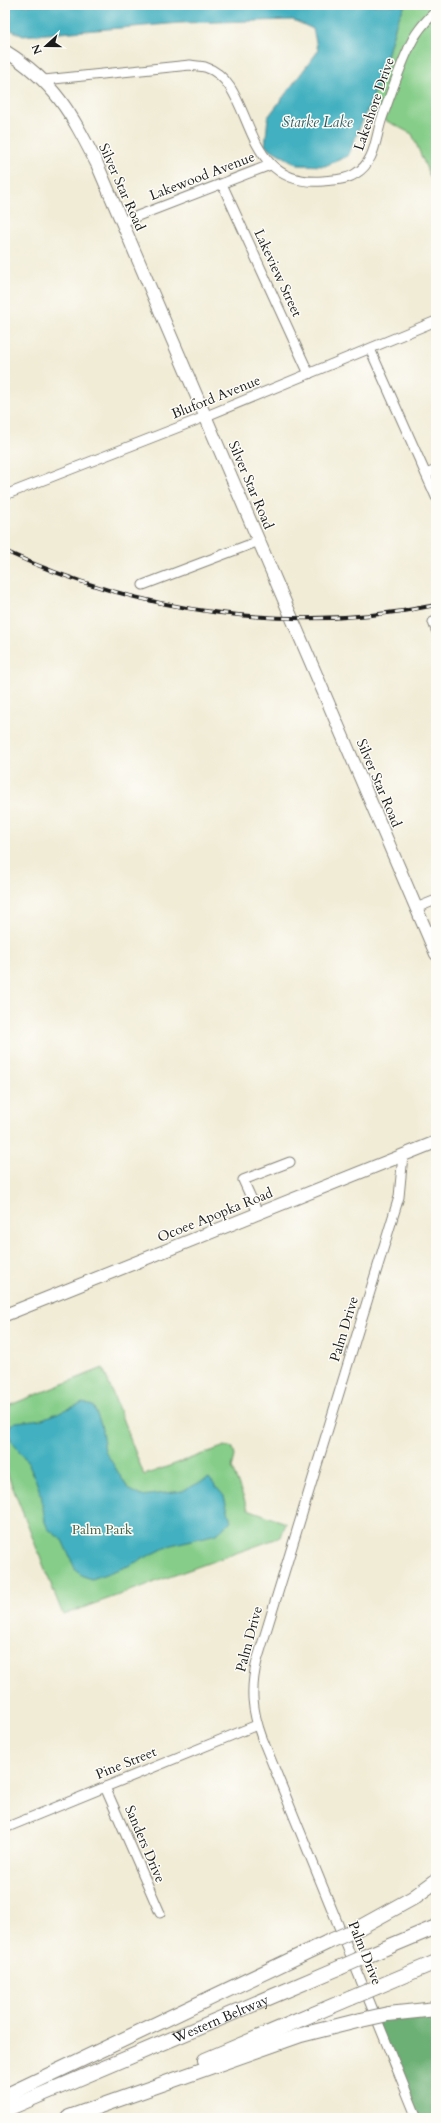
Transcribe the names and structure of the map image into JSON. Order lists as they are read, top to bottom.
{
  "streets": {
    "highway": ["Western Beltway"],
    "main road": ["Silver Star Road", "Ocoee Apopka Road"],
    "street": [
      "Lakeshore Drive",
      "Lakewood Avenue",
      "Lakeview Street",
      "Bluford Avenue",
      "Palm Drive",
      "Pine Street",
      "Sanders Drive"
    ]
  },
  "crossings": [
    ["Lakeshore Drive", "Lakewood Avenue"],
    ["Lakeshore Drive", "Silver Star Road"],
    ["Lakewood Avenue", "Silver Star Road"],
    ["Lakewood Avenue", "Lakeview Street"],
    ["Silver Star Road", "Bluford Avenue"],
    ["Lakeview Street", "Bluford Avenue"],
    ["Ocoee Apopka Road", "Palm Drive"],
    ["Palm Drive", "Pine Street"],
    ["Pine Street", "Sanders Drive"]
  ],
  "water": ["Starke Lake"],
  "parks": ["Palm Park"],
  "north": "left"
}
